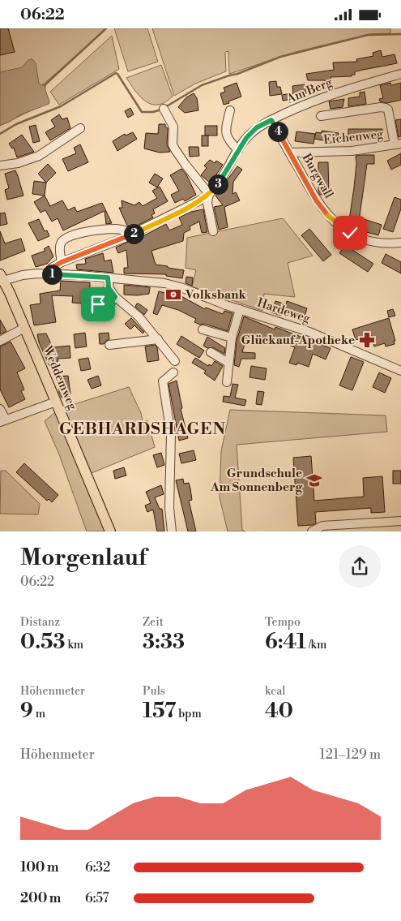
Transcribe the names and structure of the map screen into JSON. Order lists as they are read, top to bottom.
{
  "streets": {
    "main road": ["Weddemweg"],
    "street": [
      "Am Berg",
      "Eichenweg",
      "Burgwall",
      "Hardeweg"
    ]
  },
  "crossings": [
    ["Am Berg", "Burgwall"],
    ["Am Berg", "Hardeweg"],
    ["Eichenweg", "Burgwall"],
    ["Hardeweg", "Weddemweg"]
  ],
  "districts": ["GEBHARDSHAGEN"],
  "places": {
    "bank": ["Volksbank"],
    "pharmacy": ["Glückauf-Apotheke"],
    "school or university": ["Grundschule Am Sonnenberg"]
  },
  "page": {
    "status": "06:22",
    "pins": [
      "4",
      "3",
      "2",
      "1"
    ],
    "heading": ["Morgenlauf", "06:22"],
    "stats": [
      ["Distanz", "0.53 km"],
      ["Zeit", "3:33"],
      ["Tempo", "6:41 /km"],
      ["Höhenmeter", "9 m"],
      ["Puls", "157 bpm"],
      ["kcal", "40"]
    ],
    "chart": ["Höhenmeter", "121–129 m"],
    "list": [
      {
        "name": "100 m",
        "note": "6:32"
      },
      {
        "name": "200 m",
        "note": "6:57"
      }
    ]
  }
}
